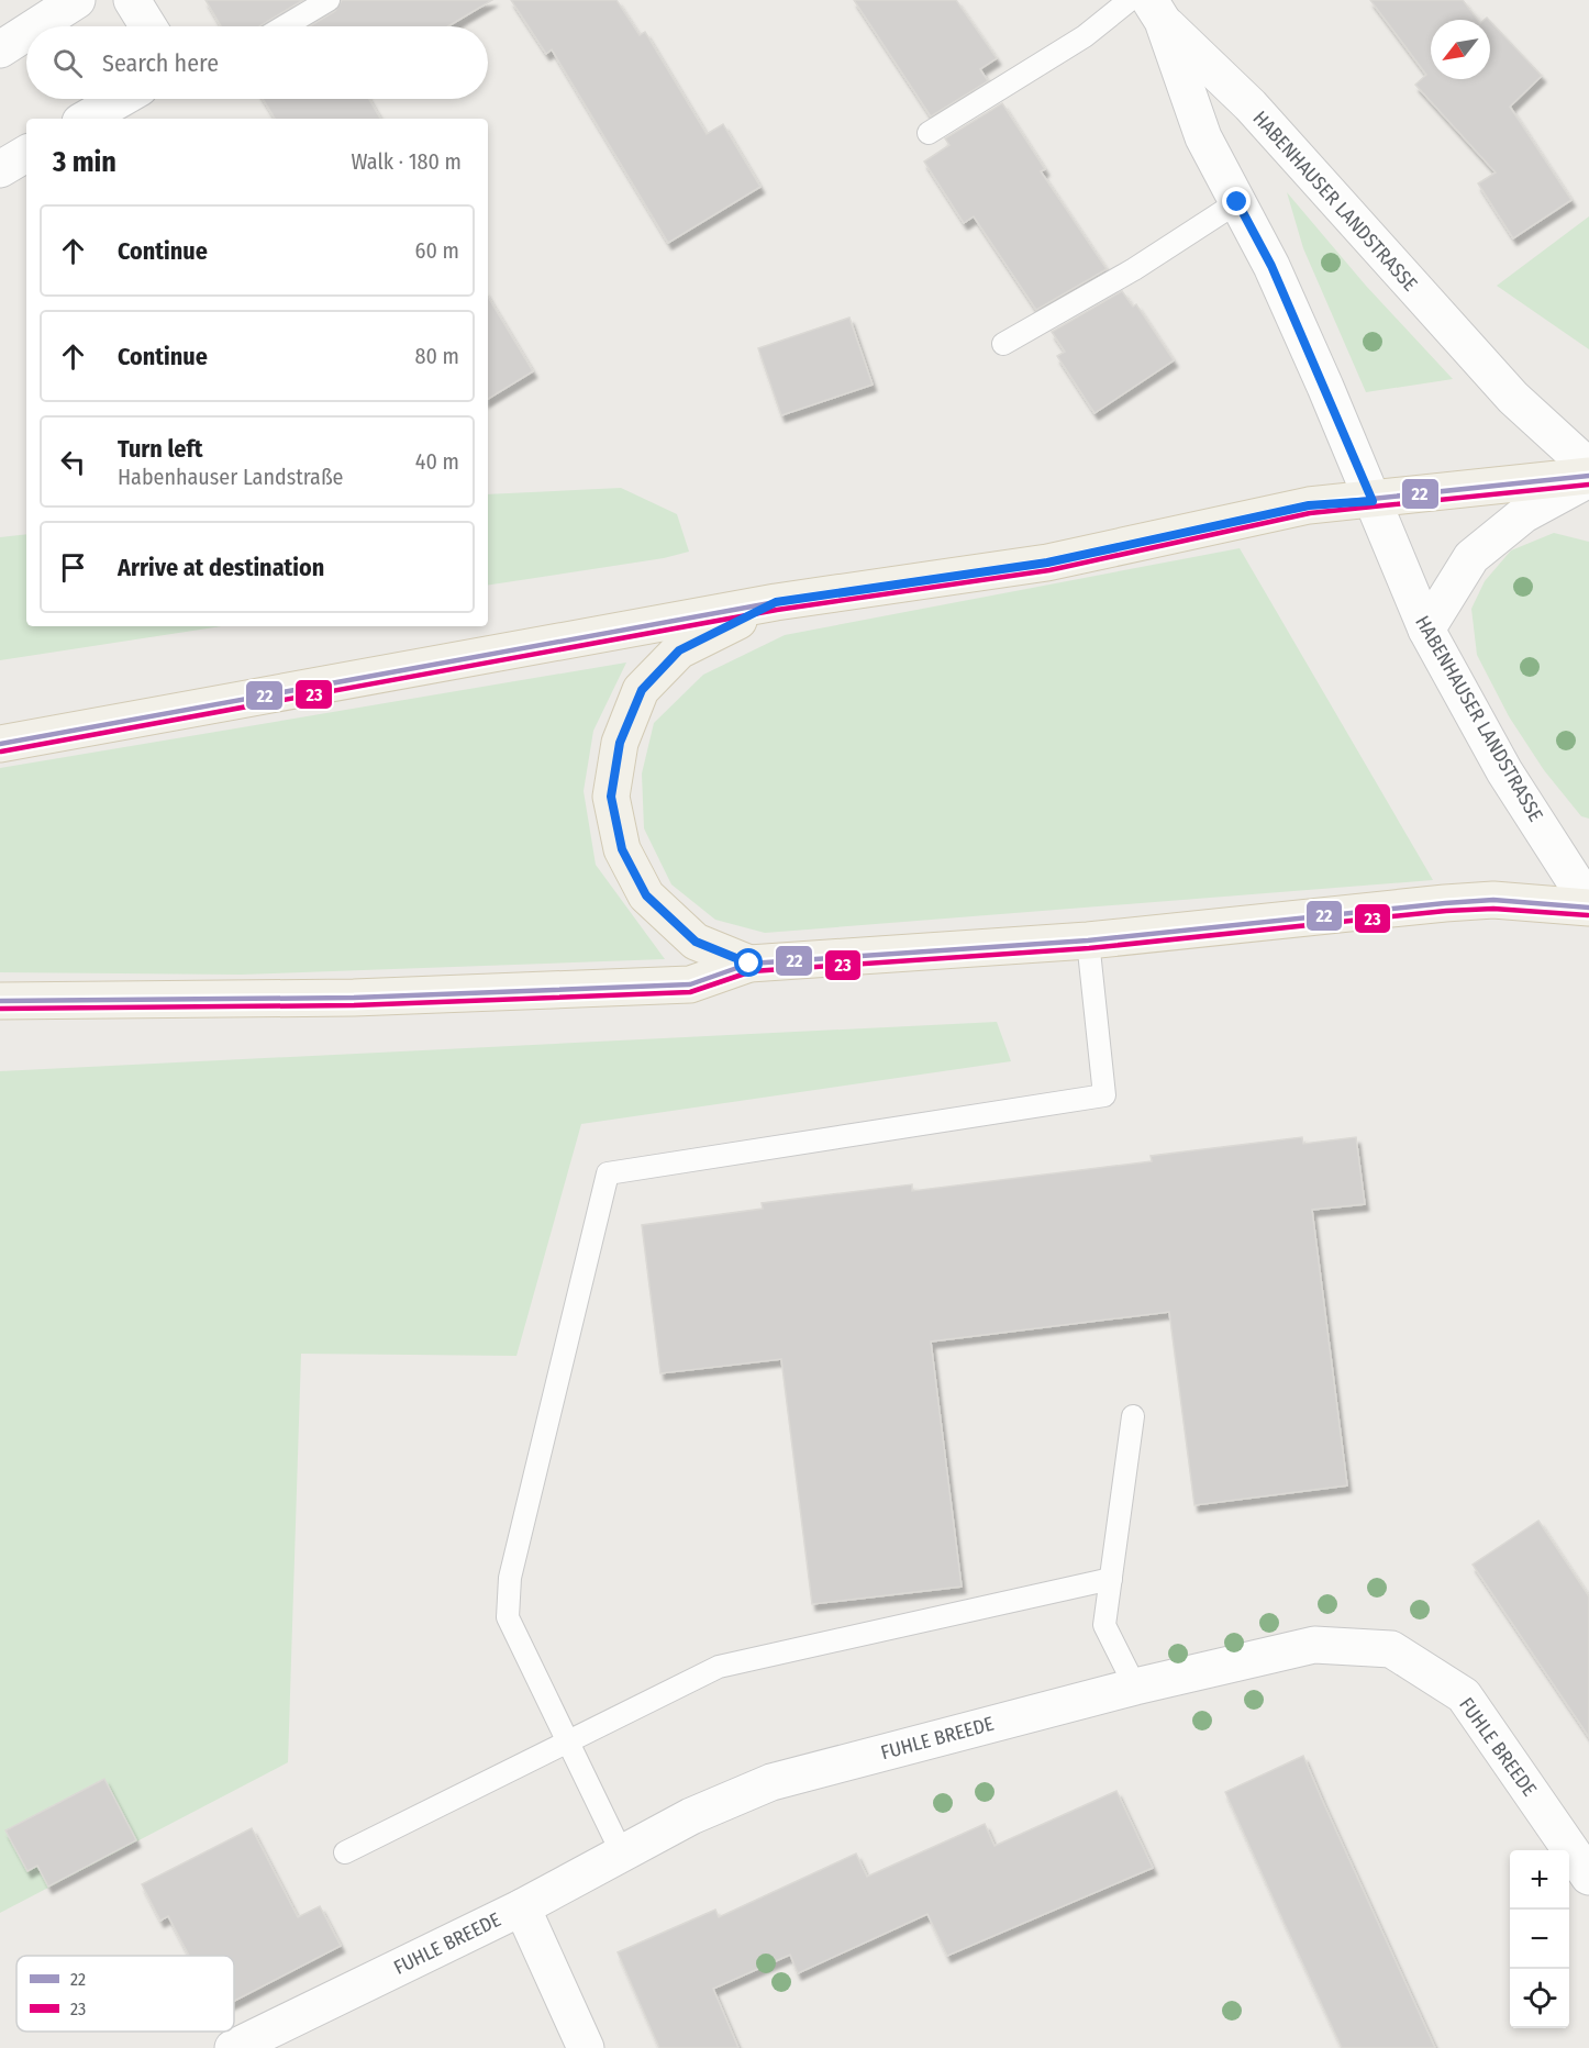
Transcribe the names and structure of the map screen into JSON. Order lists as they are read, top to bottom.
{
  "streets": {
    "street": ["HABENHAUSER LANDSTRASSE", "FUHLE BREEDE"]
  },
  "lines": ["transit line 22", "transit line 23"],
  "legend": ["22", "23"],
  "north": "bottom left",
  "page": {
    "search": "Search here",
    "heading": ["3 min", "Walk · 180 m"],
    "list": [
      ["Continue", "60 m"],
      ["Continue", "80 m"],
      ["Turn left", "Habenhauser Landstraße", "40 m"],
      "Arrive at destination"
    ],
    "map_buttons": ["+", "−"]
  }
}
